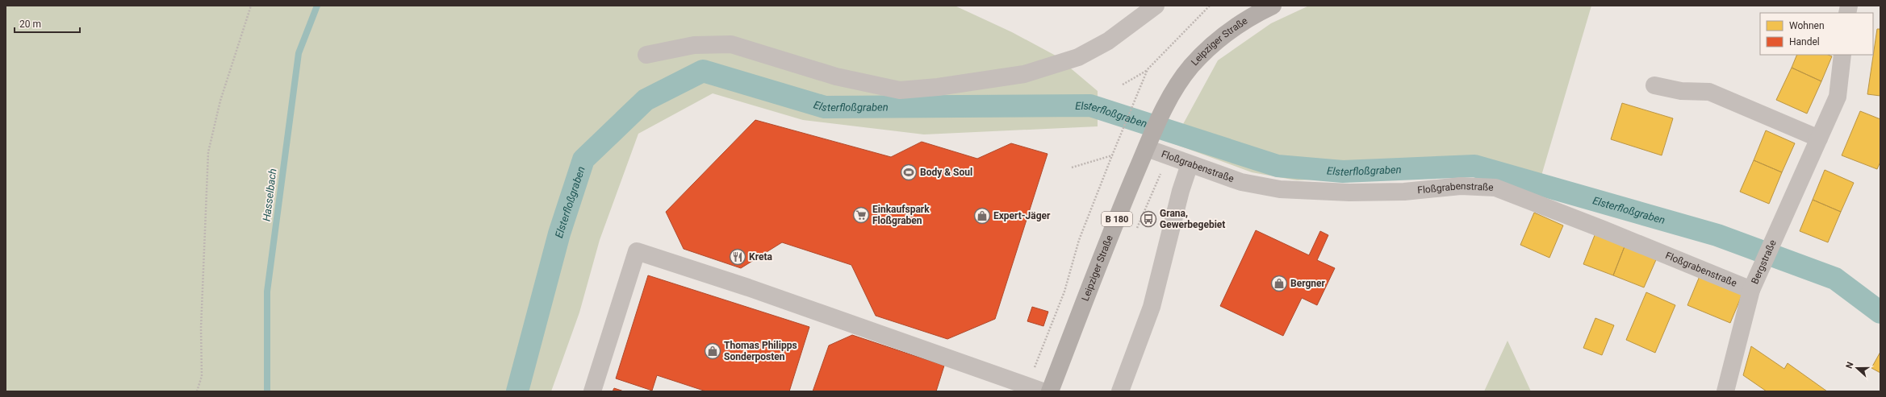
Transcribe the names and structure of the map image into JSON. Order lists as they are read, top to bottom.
{
  "streets": {
    "main road": ["Leipziger Straße", "B 180"],
    "street": ["Floßgrabenstraße", "Bergstraße"]
  },
  "crossings": [
    ["Leipziger Straße", "Floßgrabenstraße"],
    ["Floßgrabenstraße", "Bergstraße"]
  ],
  "water": ["Elsterfloßgraben", "Hasselbach"],
  "places": {
    "sports": ["Body & Soul"],
    "supermarket": ["Einkaufspark Floßgraben"],
    "shop": ["Expert-Jäger", "Bergner", "Thomas Philipps Sonderposten"],
    "bus stop": ["Grana, Gewerbegebiet"],
    "restaurant": ["Kreta"]
  },
  "legend": ["Wohnen", "Handel"],
  "scale_bar": "20 m",
  "north": "left"
}
